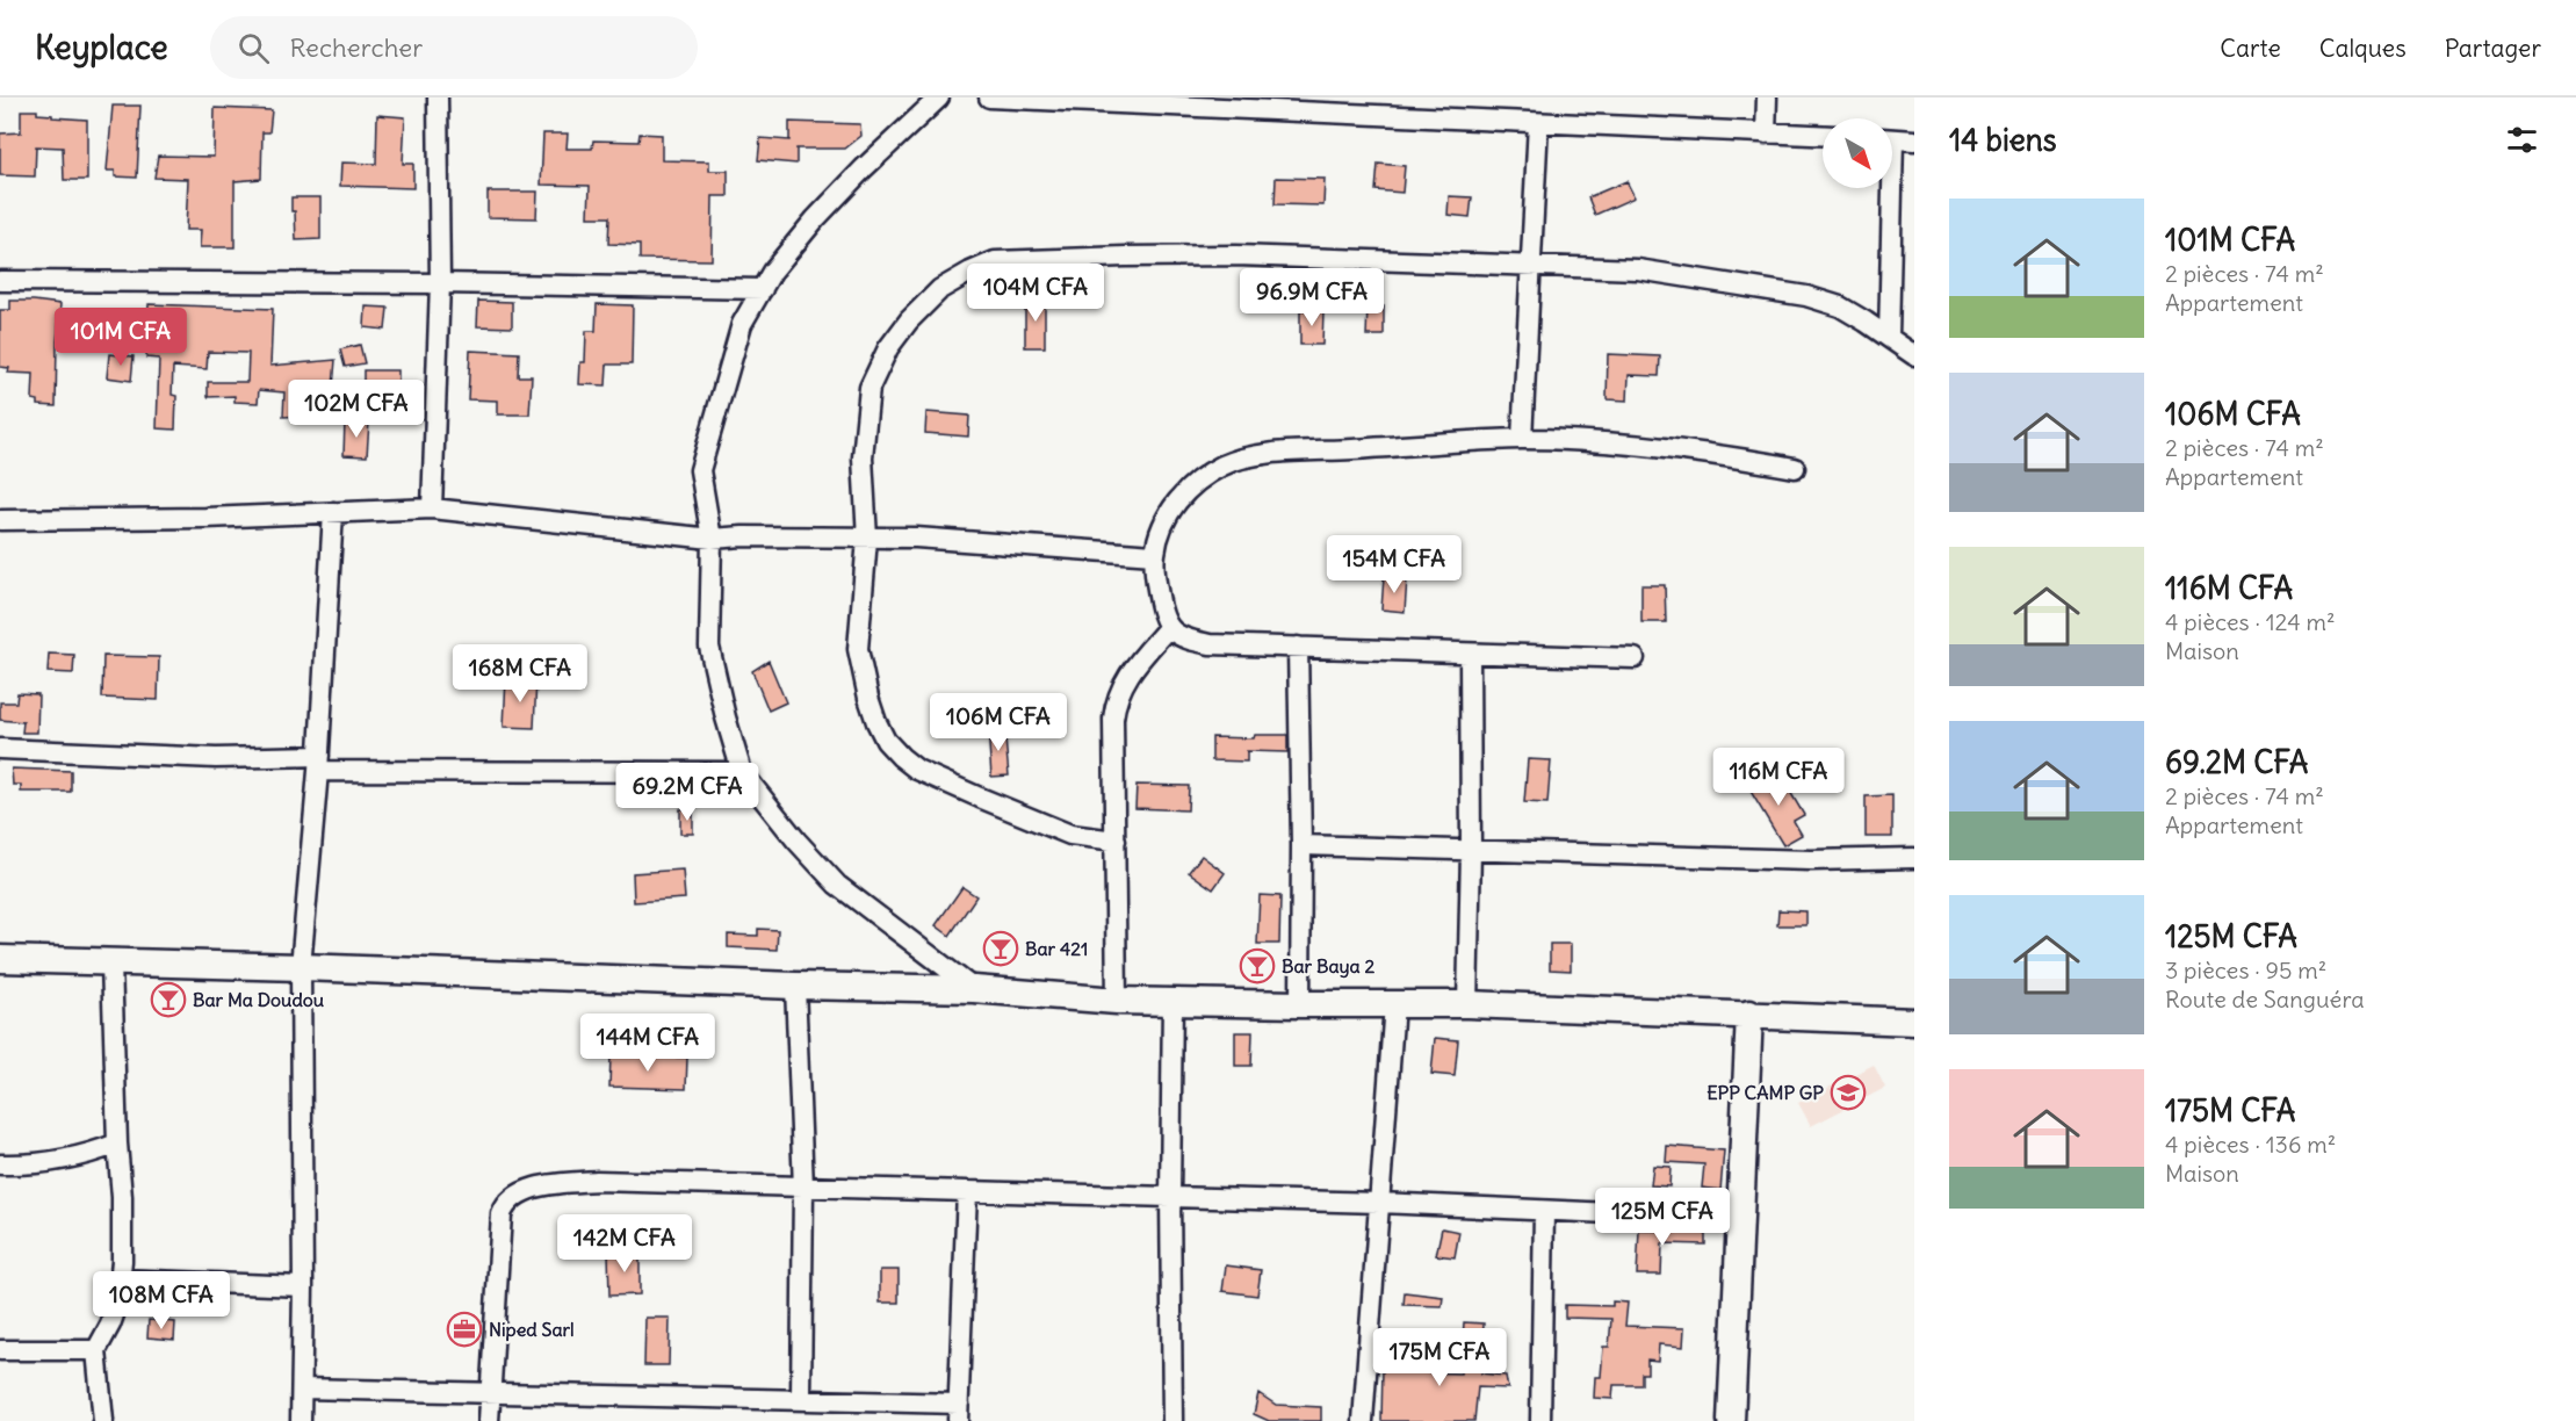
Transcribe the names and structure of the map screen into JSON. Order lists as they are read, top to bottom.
{
  "places": {
    "bar": ["Bar 421", "Bar Baya 2", "Bar Ma Doudou"],
    "school or university": ["EPP CAMP GP"],
    "office": ["Niped Sarl"]
  },
  "north": "bottom right",
  "page": {
    "header": "Keyplace",
    "search": "Rechercher",
    "nav": ["Carte", "Calques", "Partager"],
    "heading": "14 biens",
    "list": [
      {
        "name": "101M CFA",
        "note": "2 pièces · 74 m² · Appartement"
      },
      {
        "name": "106M CFA",
        "note": "2 pièces · 74 m² · Appartement"
      },
      {
        "name": "116M CFA",
        "note": "4 pièces · 124 m² · Maison"
      },
      {
        "name": "69.2M CFA",
        "note": "2 pièces · 74 m² · Appartement"
      },
      {
        "name": "125M CFA",
        "note": "3 pièces · 95 m² · Route de Sanguéra"
      },
      {
        "name": "175M CFA",
        "note": "4 pièces · 136 m² · Maison"
      }
    ],
    "price": [
      "104M CFA",
      "96.9M CFA",
      "101M CFA",
      "102M CFA",
      "154M CFA",
      "168M CFA",
      "106M CFA",
      "116M CFA",
      "69.2M CFA",
      "144M CFA",
      "125M CFA",
      "142M CFA",
      "108M CFA",
      "175M CFA"
    ]
  }
}
